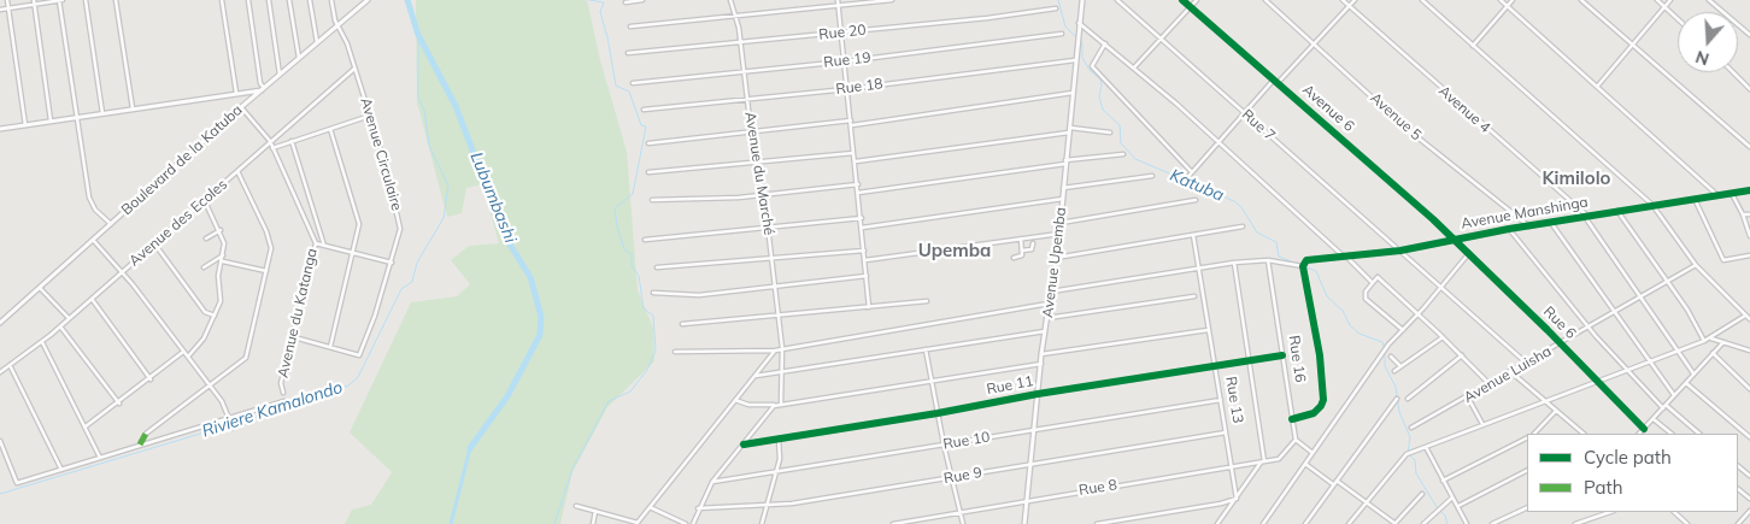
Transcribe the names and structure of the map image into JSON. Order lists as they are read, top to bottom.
{
  "streets": {
    "street": [
      "Rue 20",
      "Rue 19",
      "Rue 18",
      "Avenue 6",
      "Avenue 4",
      "Avenue 5",
      "Rue 7",
      "Avenue Circulaire",
      "Boulevard de la Katuba",
      "Avenue du Marché",
      "Avenue Manshinga",
      "Avenue des Ecoles",
      "Avenue Upemba",
      "Avenue du Katanga",
      "Rue 6",
      "Rue 16",
      "Avenue Luisha",
      "Rue 11",
      "Rue 13",
      "Rue 10",
      "Rue 9",
      "Rue 8"
    ]
  },
  "crossings": [
    ["Rue 20", "Avenue du Marché"],
    ["Rue 19", "Avenue du Marché"],
    ["Rue 18", "Avenue du Marché"],
    ["Rue 18", "Avenue Upemba"],
    ["Avenue 6", "Avenue Manshinga"],
    ["Avenue 6", "Rue 6"],
    ["Avenue 4", "Avenue Manshinga"],
    ["Avenue 4", "Avenue Luisha"],
    ["Avenue 5", "Avenue Manshinga"],
    ["Rue 7", "Avenue Manshinga"],
    ["Rue 7", "Avenue Luisha"],
    ["Avenue Circulaire", "Boulevard de la Katuba"],
    ["Avenue Circulaire", "Avenue des Ecoles"],
    ["Boulevard de la Katuba", "Avenue du Katanga"],
    ["Avenue Manshinga", "Avenue Upemba"],
    ["Avenue Manshinga", "Rue 6"],
    ["Avenue Manshinga", "Rue 16"],
    ["Avenue Manshinga", "Rue 13"],
    ["Avenue des Ecoles", "Avenue du Katanga"],
    ["Avenue Upemba", "Rue 11"],
    ["Avenue Upemba", "Rue 10"],
    ["Avenue Upemba", "Rue 9"],
    ["Avenue Upemba", "Rue 8"],
    ["Rue 6", "Avenue Luisha"],
    ["Rue 16", "Rue 11"],
    ["Rue 16", "Rue 8"],
    ["Rue 11", "Rue 13"],
    ["Rue 13", "Rue 10"],
    ["Rue 13", "Rue 9"],
    ["Rue 13", "Rue 8"]
  ],
  "districts": ["Kimilolo", "Upemba"],
  "water": ["Katuba", "Lubumbashi", "Riviere Kamalondo"],
  "legend": ["Cycle path", "Path"],
  "north": "bottom"
}
